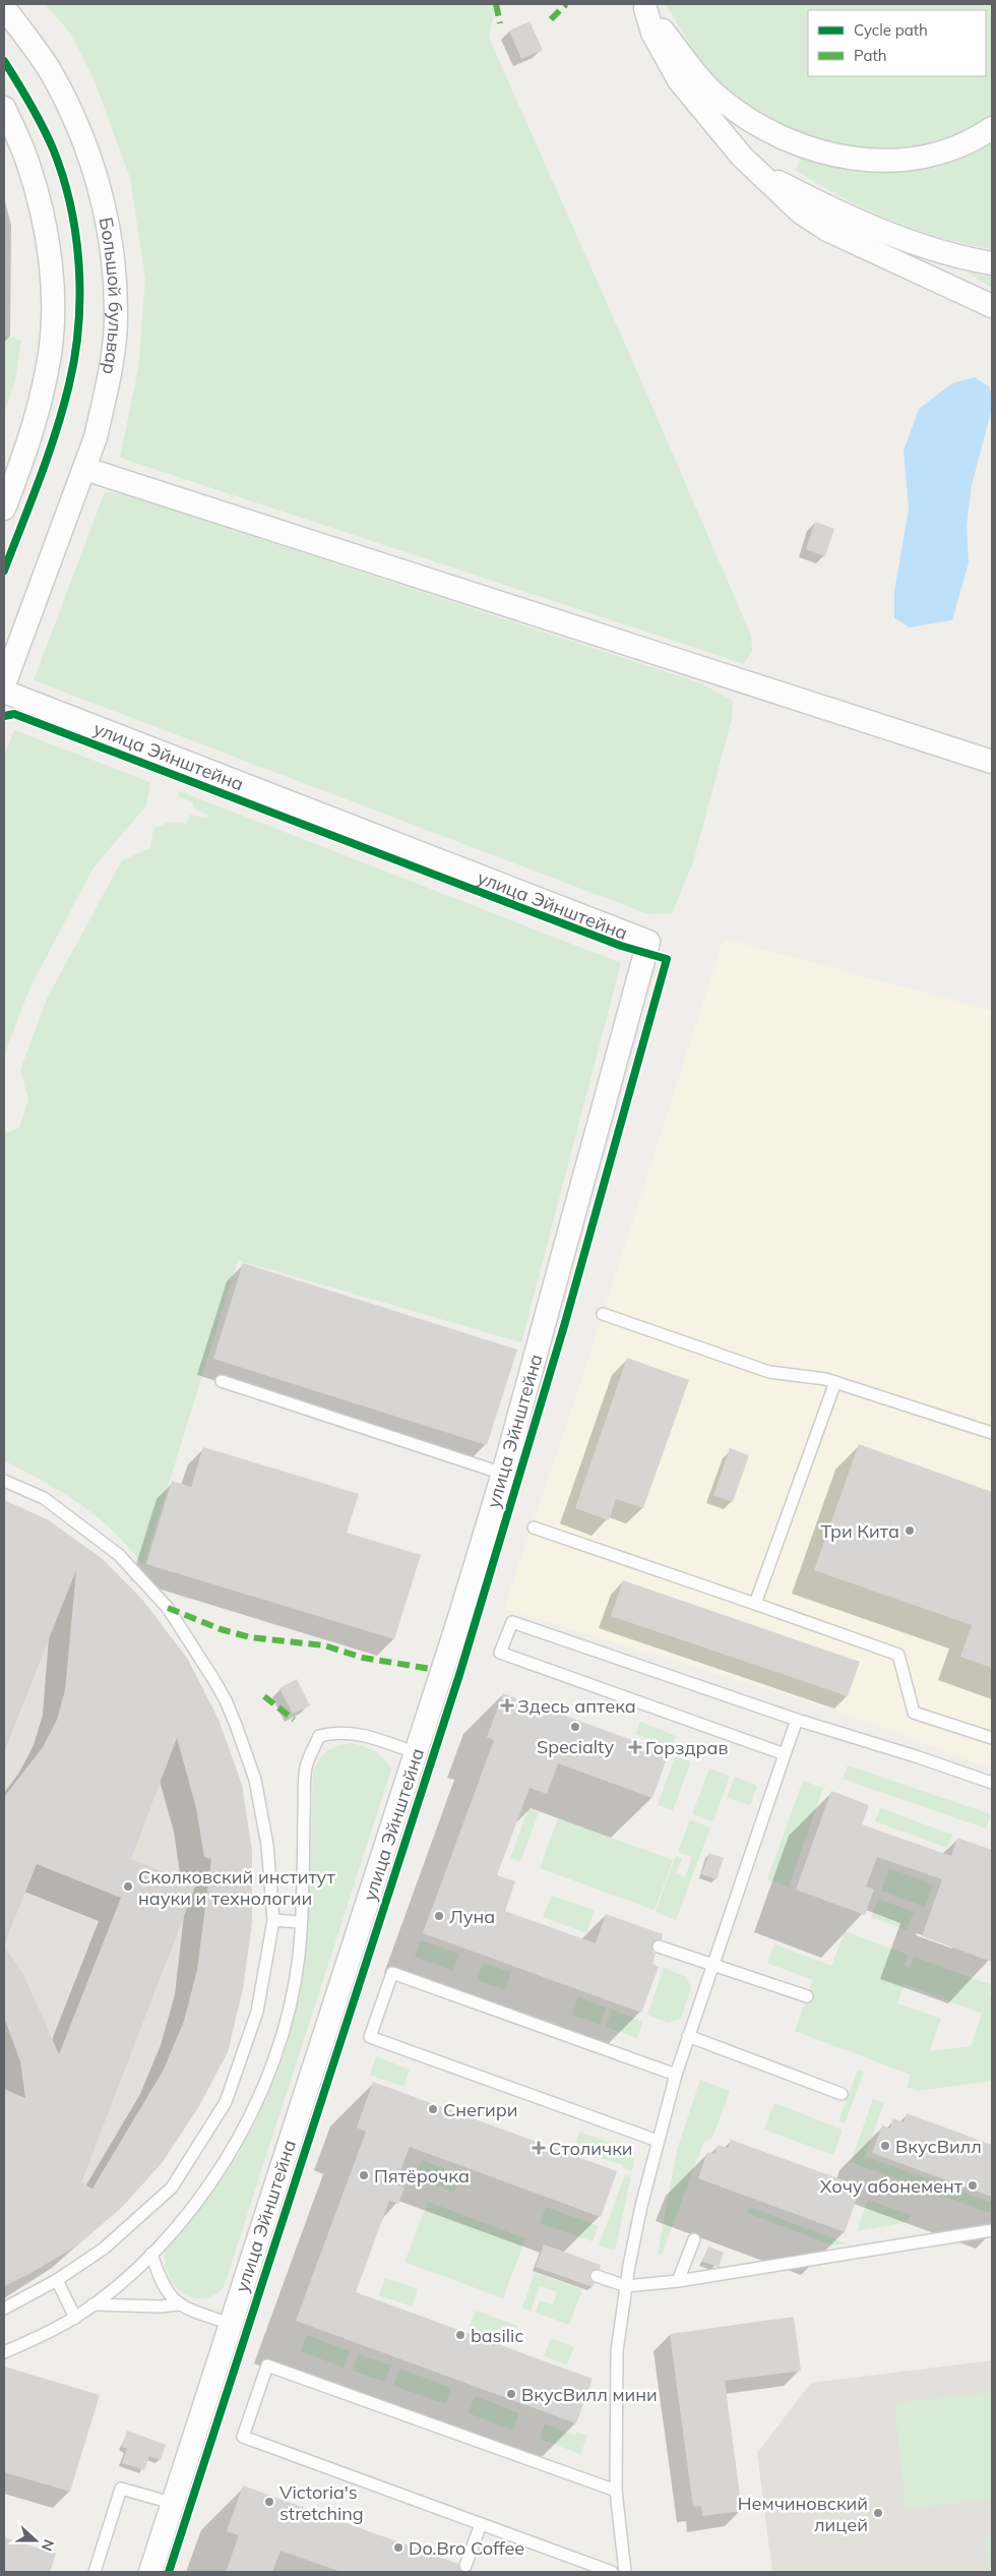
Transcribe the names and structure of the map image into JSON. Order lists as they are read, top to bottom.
{
  "streets": {
    "street": ["Большой бульвар", "улица Эйнштейна"]
  },
  "places": {
    "other": [
      "Три Кита",
      "Specialty",
      "Сколковский институт науки и технологии",
      "Луна",
      "Снегири",
      "ВкусВилл",
      "Пятёрочка",
      "Хочу абонемент",
      "basilic",
      "ВкусВилл мини",
      "Victoria's stretching",
      "Немчиновский лицей",
      "Do.Bro Coffee"
    ],
    "health": ["Здесь аптека", "Горздрав", "Столички"]
  },
  "legend": ["Cycle path", "Path"],
  "north": "right"
}
